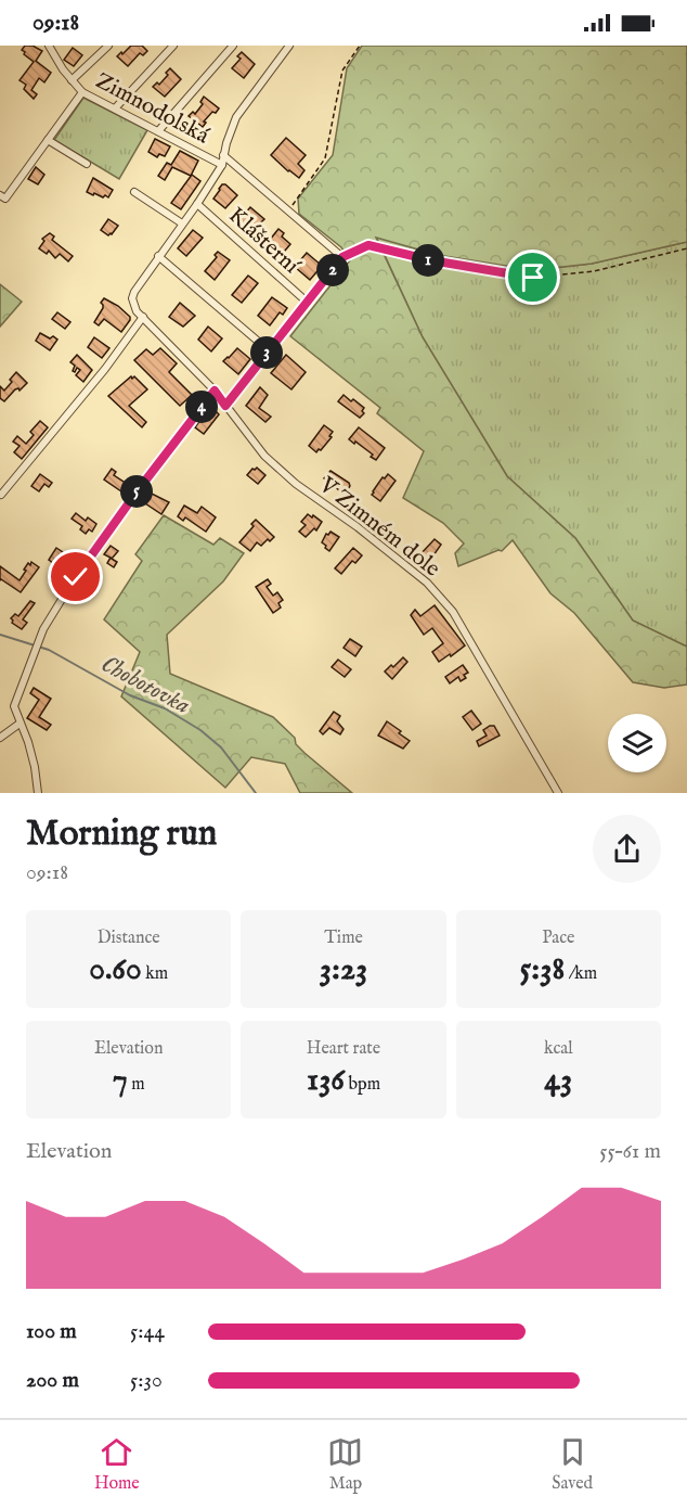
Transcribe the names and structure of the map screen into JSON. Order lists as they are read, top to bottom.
{
  "streets": {
    "street": ["Zimnodolská", "Klášterní", "V Zimném dole"]
  },
  "crossings": [
    ["Zimnodolská", "Klášterní"],
    ["Klášterní", "V Zimném dole"]
  ],
  "water": ["Chobotovka"],
  "page": {
    "status": "09:18",
    "pins": [
      "1",
      "2",
      "3",
      "4",
      "5"
    ],
    "heading": ["Morning run", "09:18"],
    "stats": [
      ["Distance", "0.60 km"],
      ["Time", "3:23"],
      ["Pace", "5:38 /km"],
      ["Elevation", "7 m"],
      ["Heart rate", "136 bpm"],
      ["kcal", "43"]
    ],
    "chart": ["Elevation", "55–61 m"],
    "list": [
      {
        "name": "100 m",
        "note": "5:44"
      },
      {
        "name": "200 m",
        "note": "5:30"
      }
    ],
    "tabs": ["Home", "Map", "Saved"]
  }
}
